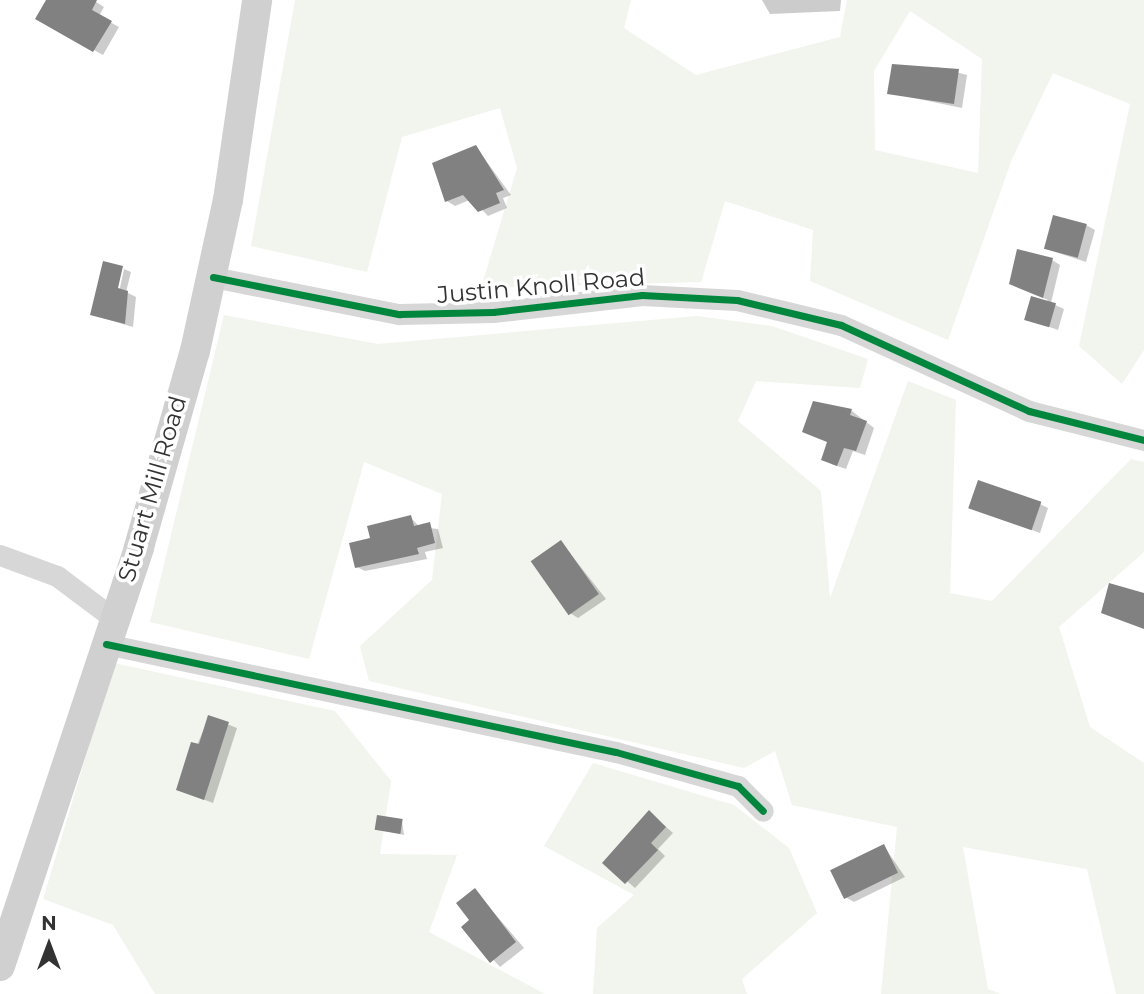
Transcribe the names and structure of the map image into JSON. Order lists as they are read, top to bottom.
{
  "streets": {
    "main road": ["Stuart Mill Road"],
    "street": ["Justin Knoll Road"]
  },
  "crossings": [
    ["Justin Knoll Road", "Stuart Mill Road"]
  ],
  "north": "top"
}
